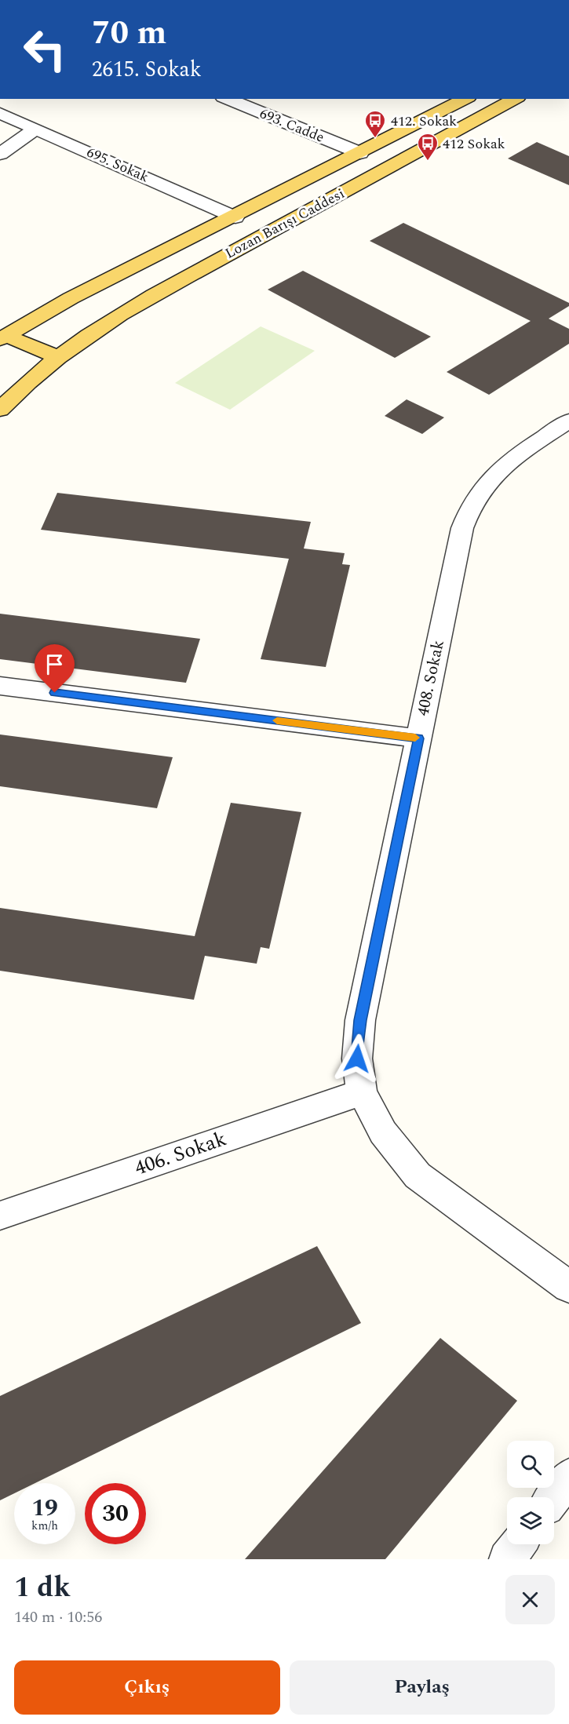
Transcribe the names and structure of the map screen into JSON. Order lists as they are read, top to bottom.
{
  "streets": {
    "main road": ["Lozan Barışı Caddesi"],
    "street": [
      "693. Cadde",
      "695. Sokak",
      "408. Sokak",
      "406. Sokak"
    ]
  },
  "crossings": [
    ["693. Cadde", "Lozan Barışı Caddesi"],
    ["695. Sokak", "Lozan Barışı Caddesi"],
    ["408. Sokak", "406. Sokak"]
  ],
  "places": {
    "bus stop": ["412. Sokak", "412 Sokak"]
  },
  "page": {
    "turn": ["70 m", "2615. Sokak"],
    "speed": "19 km/h",
    "limit": "30",
    "heading": ["1 dk", "140 m · 10:56"],
    "buttons": ["Çıkış", "Paylaş"]
  }
}
